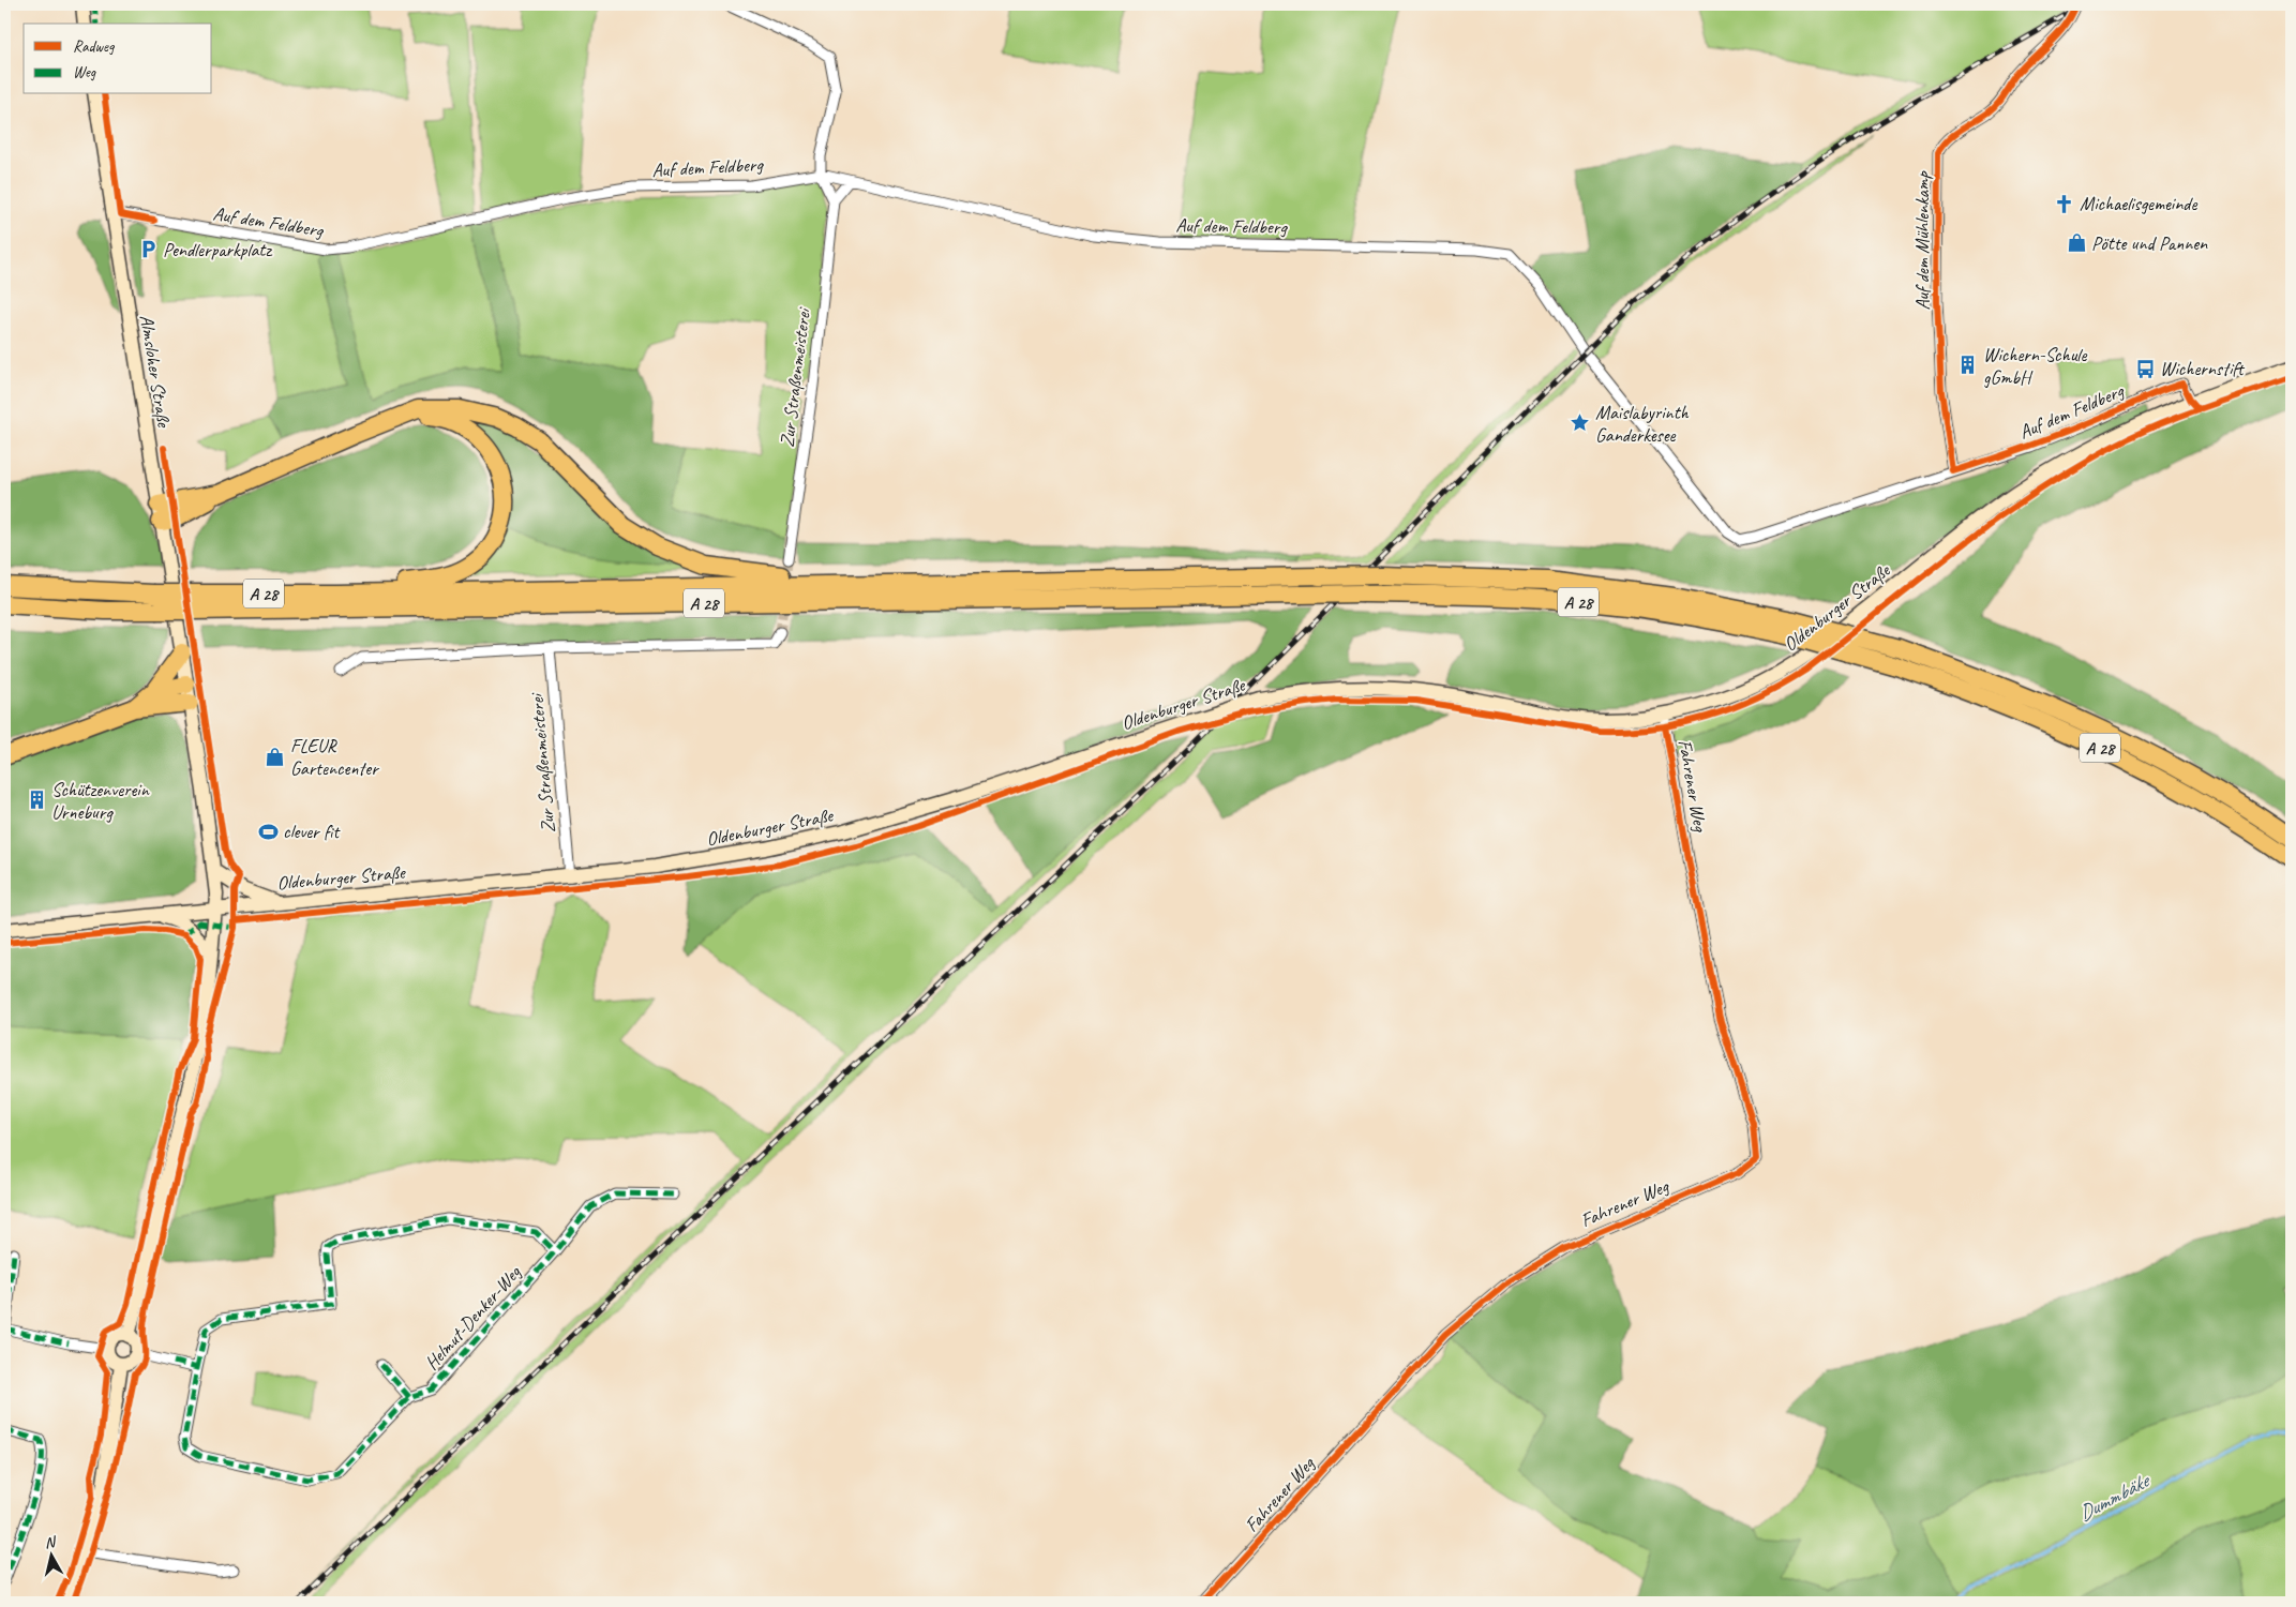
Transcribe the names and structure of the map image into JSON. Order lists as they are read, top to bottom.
{
  "streets": {
    "highway": ["A 28"],
    "main road": ["Almsloher Straße", "Oldenburger Straße"],
    "street": [
      "Auf dem Feldberg",
      "Auf dem Mühlenkamp",
      "Zur Straßenmeisterei",
      "Fahrener Weg",
      "Helmut-Denker-Weg"
    ]
  },
  "crossings": [
    ["Auf dem Feldberg", "Auf dem Mühlenkamp"],
    ["Auf dem Feldberg", "Almsloher Straße"],
    ["Auf dem Feldberg", "Oldenburger Straße"],
    ["Almsloher Straße", "Oldenburger Straße"],
    ["Zur Straßenmeisterei", "Oldenburger Straße"],
    ["Oldenburger Straße", "Fahrener Weg"]
  ],
  "water": ["Dummbäke"],
  "places": {
    "church": ["Michaelisgemeinde"],
    "shop": ["Pötte und Pannen", "FLEUR Gartencenter"],
    "parking": ["Pendlerparkplatz"],
    "building": ["Wichern-Schule gGmbH", "Schützenverein Urneburg"],
    "bus stop": ["Wichernstift"],
    "place": ["Maislabyrinth Ganderkesee"],
    "sports": ["clever fit"]
  },
  "legend": ["Radweg", "Weg"],
  "north": "top"
}
